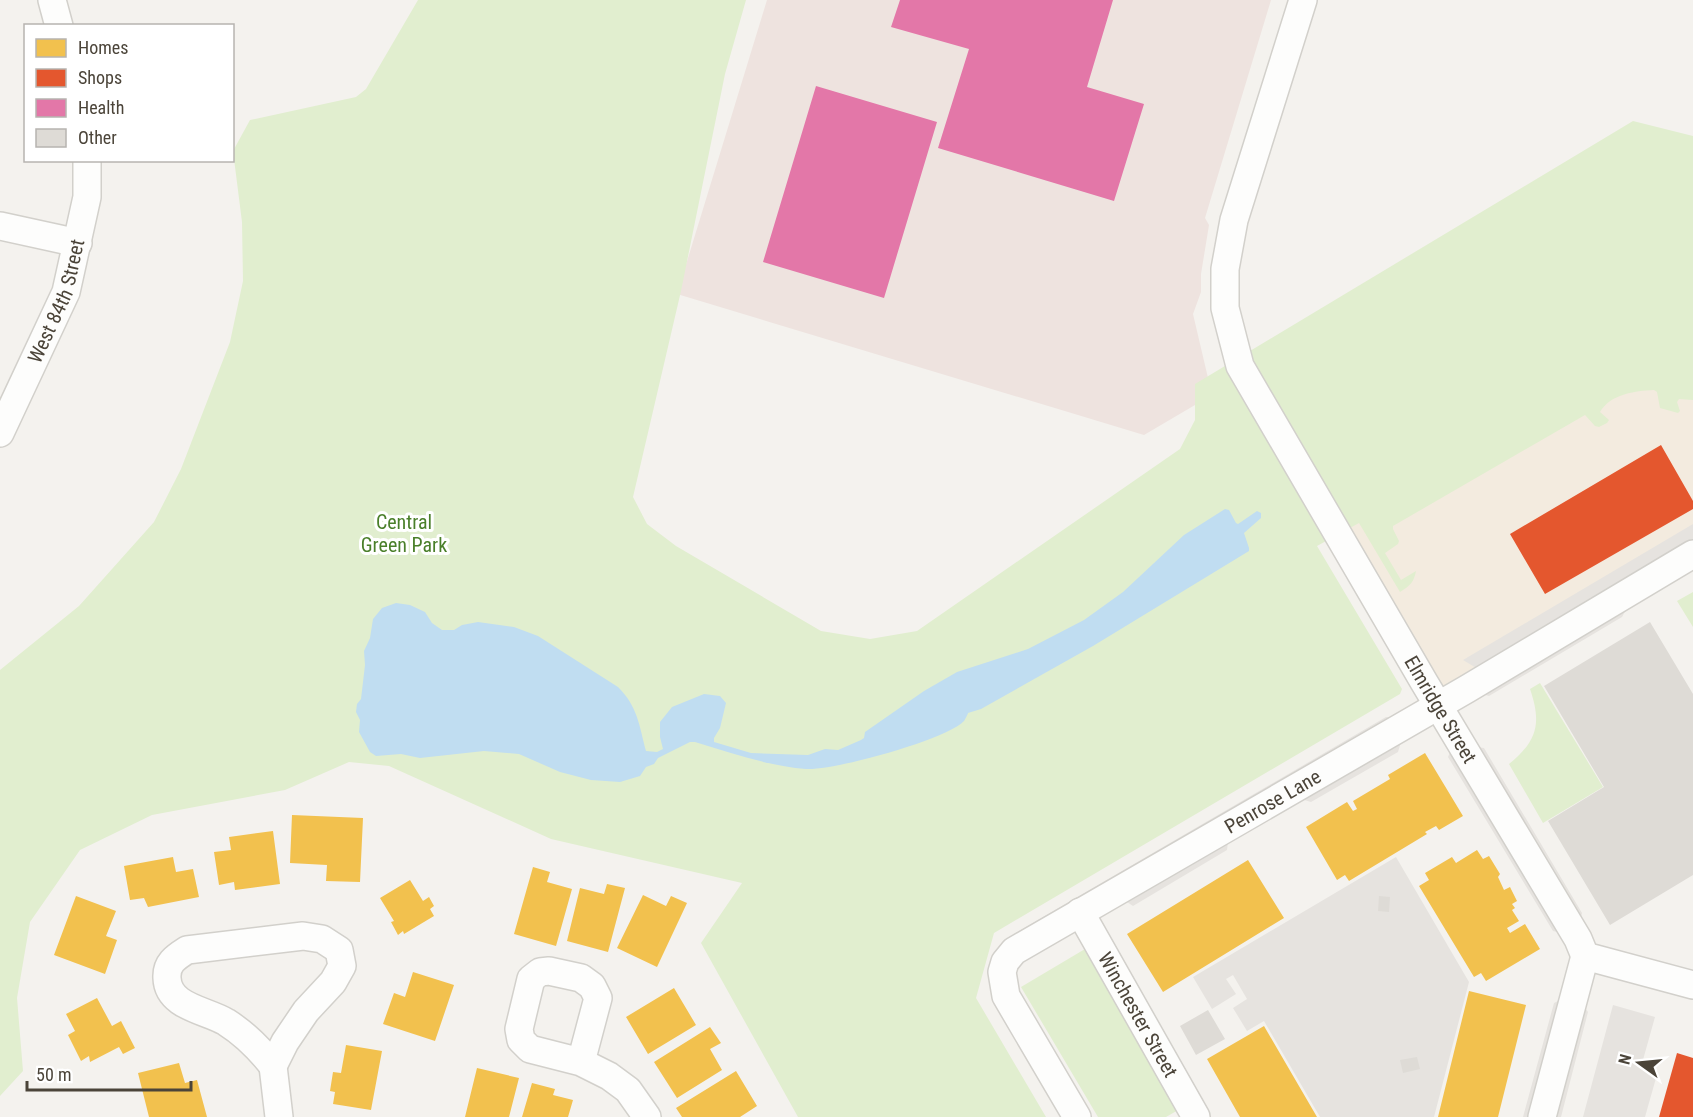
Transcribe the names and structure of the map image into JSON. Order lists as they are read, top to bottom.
{
  "streets": {
    "street": [
      "West 84th Street",
      "Elmridge Street",
      "Penrose Lane",
      "Winchester Street"
    ]
  },
  "crossings": [
    ["Elmridge Street", "Penrose Lane"],
    ["Penrose Lane", "Winchester Street"]
  ],
  "parks": ["Central Green Park"],
  "legend": [
    "Homes",
    "Shops",
    "Health",
    "Other"
  ],
  "scale_bar": "50 m",
  "north": "left"
}
